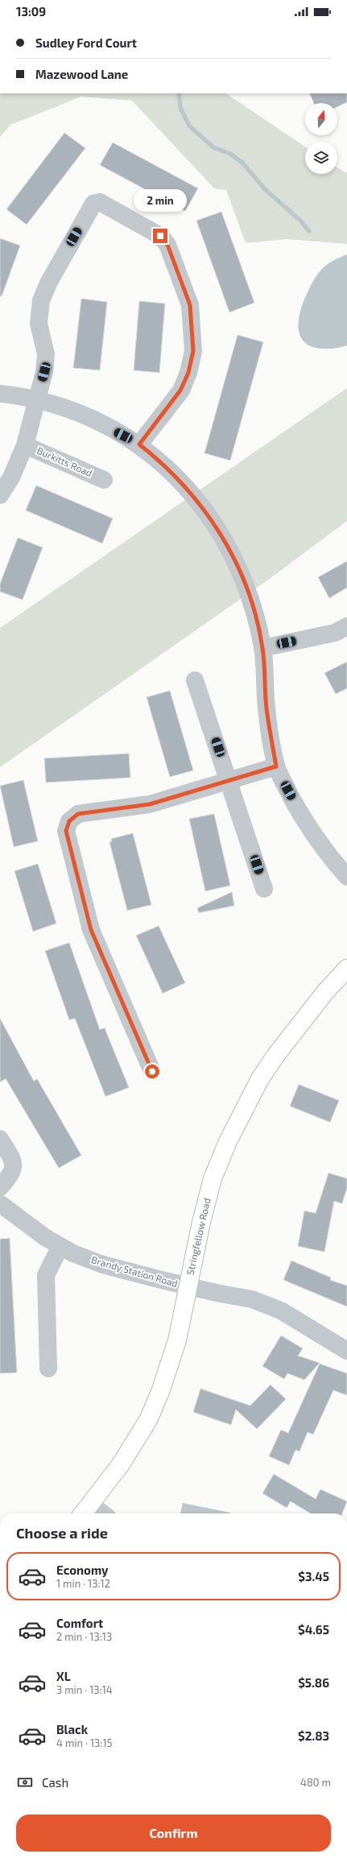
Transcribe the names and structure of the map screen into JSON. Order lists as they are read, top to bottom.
{
  "streets": {
    "main road": ["Stringfellow Road"],
    "street": ["Burkitts Road", "Brandy Station Road"]
  },
  "crossings": [
    ["Stringfellow Road", "Brandy Station Road"]
  ],
  "north": "top",
  "page": {
    "status": "13:09",
    "banner": ["Sudley Ford Court", "Mazewood Lane"],
    "bubble": "2 min",
    "heading": "Choose a ride",
    "list": [
      {
        "name": "Economy",
        "note": "1 min · 13:12",
        "value": "$3.45"
      },
      {
        "name": "Comfort",
        "note": "2 min · 13:13",
        "value": "$4.65"
      },
      {
        "name": "XL",
        "note": "3 min · 13:14",
        "value": "$5.86"
      },
      {
        "name": "Black",
        "note": "4 min · 13:15",
        "value": "$2.83"
      }
    ],
    "pay": ["Cash", "480 m"],
    "buttons": "Confirm"
  }
}
